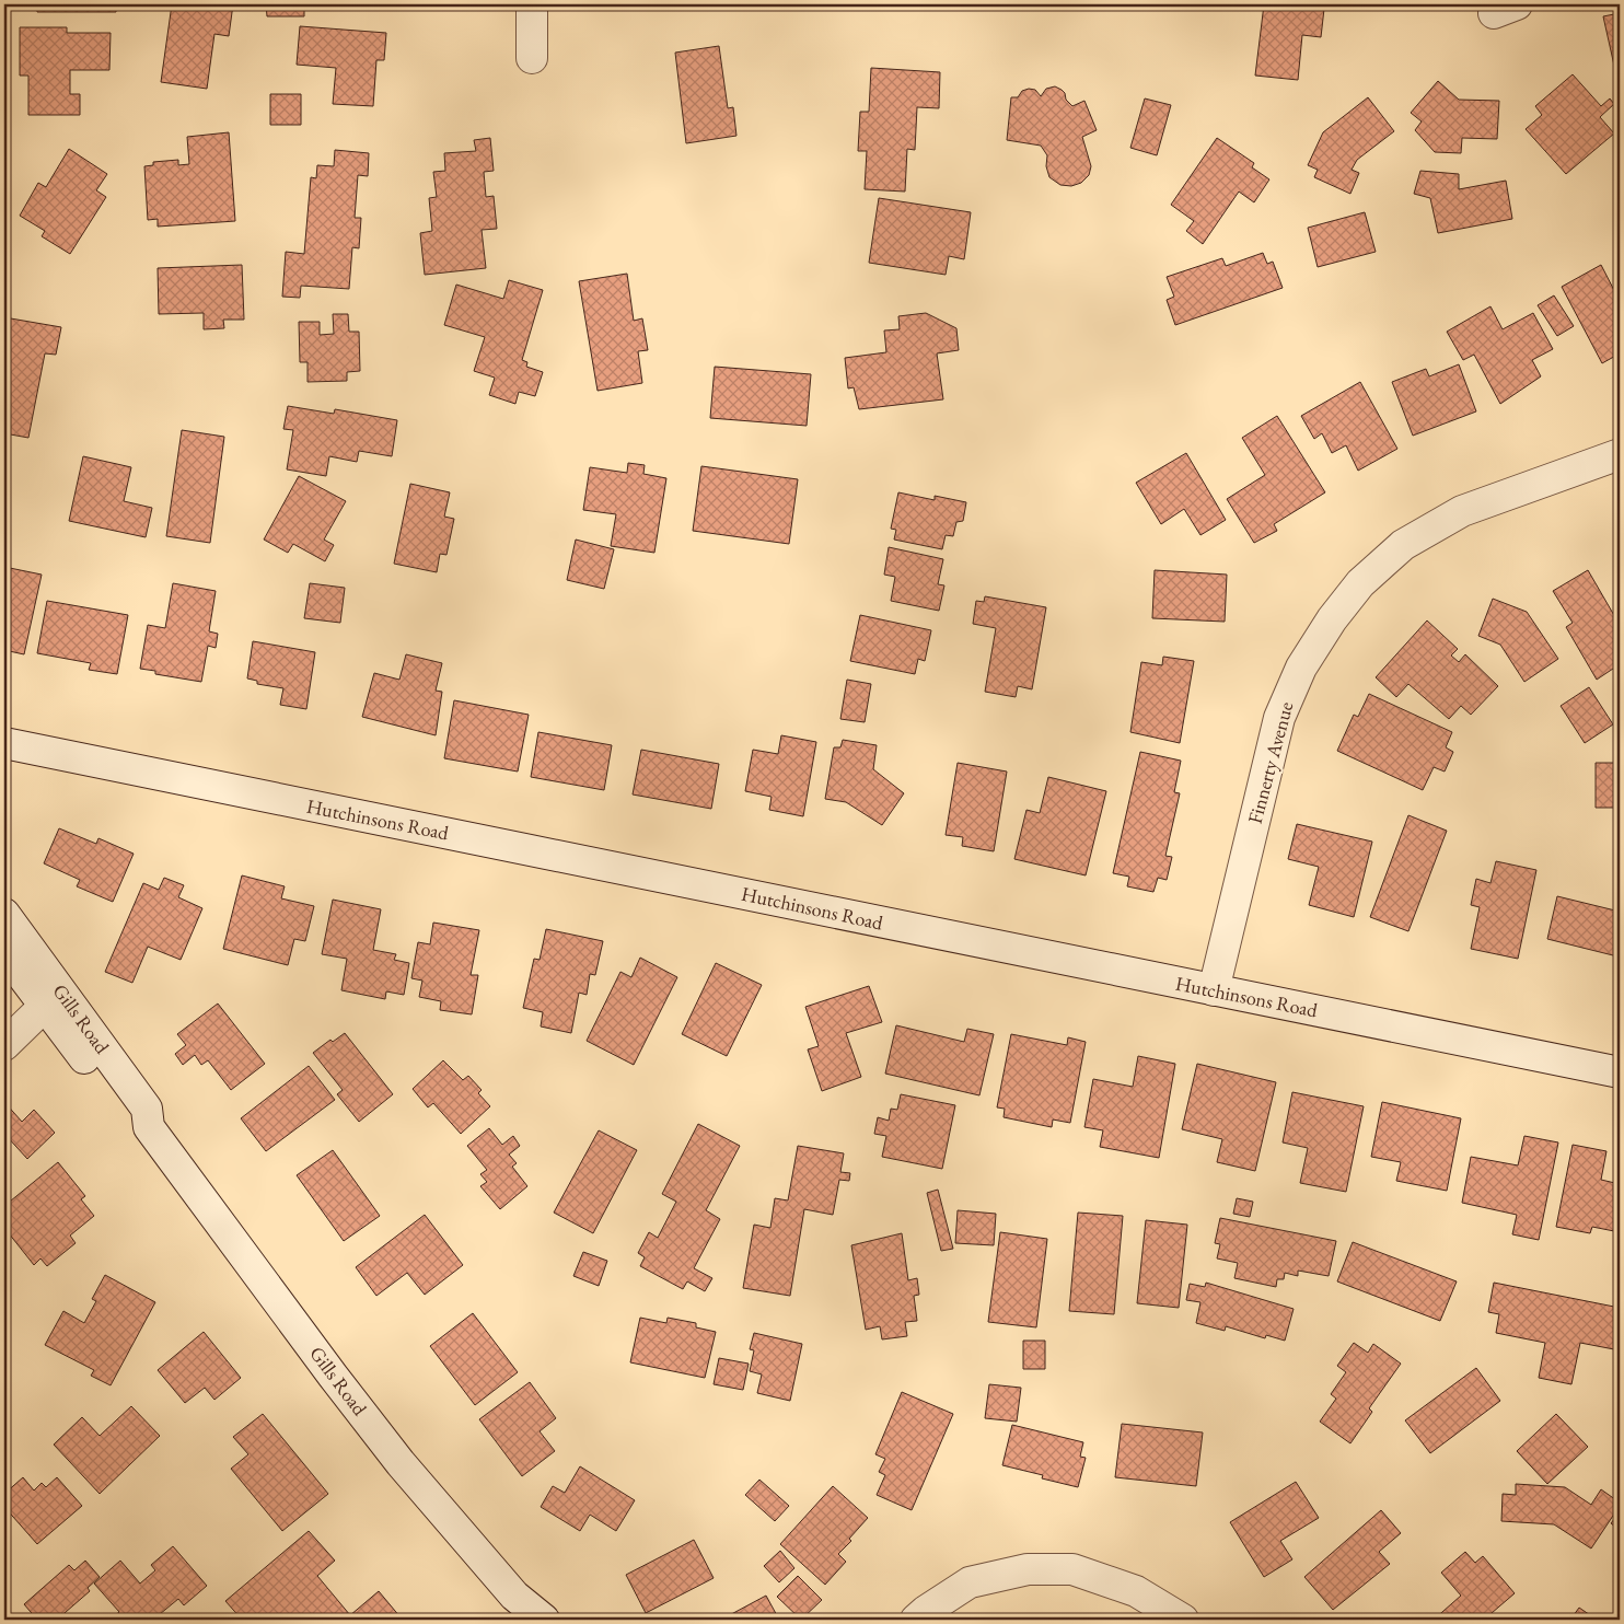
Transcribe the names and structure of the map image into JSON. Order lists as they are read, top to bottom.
{
  "streets": {
    "street": ["Finnerty Avenue", "Hutchinsons Road", "Gills Road"]
  },
  "crossings": [
    ["Finnerty Avenue", "Hutchinsons Road"]
  ]
}
